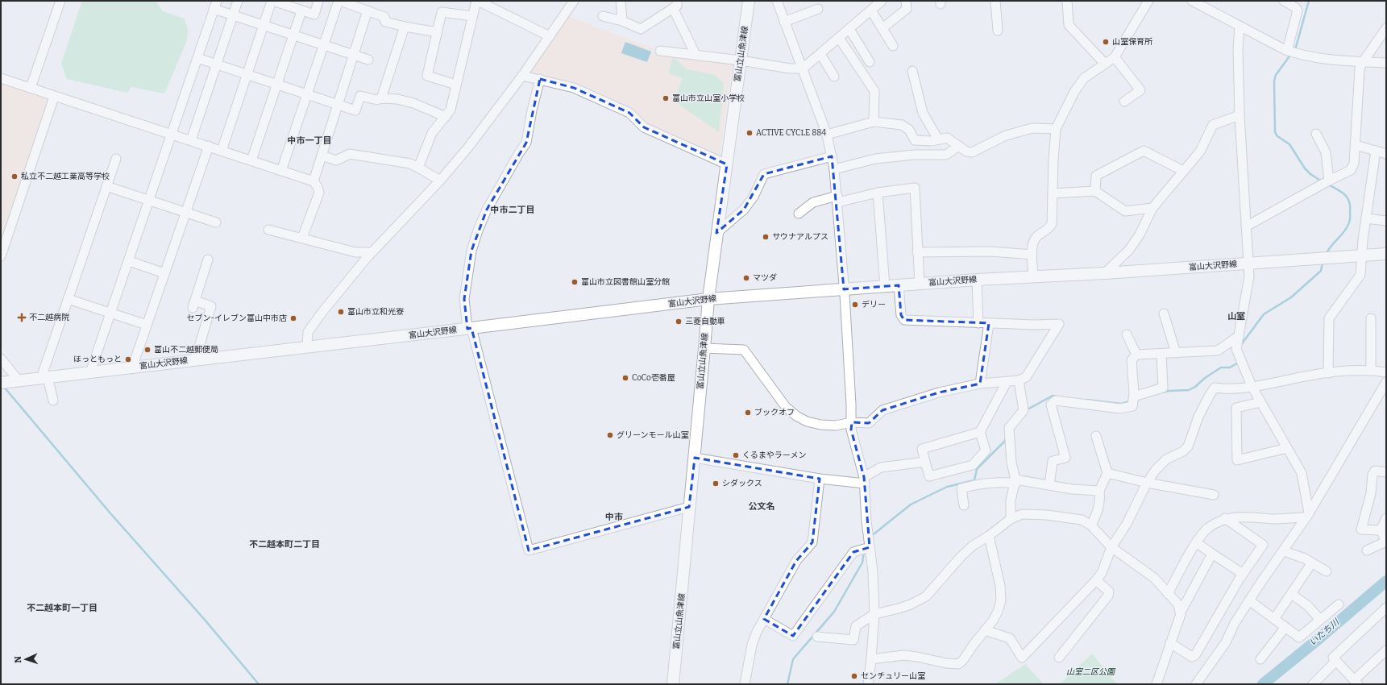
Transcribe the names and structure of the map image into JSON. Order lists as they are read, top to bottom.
{
  "streets": {
    "main road": ["富山立山魚津線", "富山大沢野線"]
  },
  "crossings": [
    ["富山立山魚津線", "富山大沢野線"]
  ],
  "districts": [
    "中市一丁目",
    "中市二丁目",
    "山室",
    "公文名",
    "中市",
    "不二越本町二丁目",
    "不二越本町一丁目"
  ],
  "water": ["いたち川"],
  "parks": ["山室二区公園"],
  "places": {
    "other": [
      "山室保育所",
      "富山市立山室小学校",
      "ACTIVE CYCLE 884",
      "私立不二越工業高等学校",
      "サウナアルプス",
      "マツダ",
      "富山市立図書館山室分館",
      "デリー",
      "富山市立和光寮",
      "セブン-イレブン富山中市店",
      "三菱自動車",
      "富山不二越郵便局",
      "ほっともっと",
      "CoCo壱番屋",
      "ブックオフ",
      "グリーンモール山室",
      "くるまやラーメン",
      "シダックス",
      "センチュリー山室"
    ],
    "health": ["不二越病院"]
  },
  "north": "left"
}
